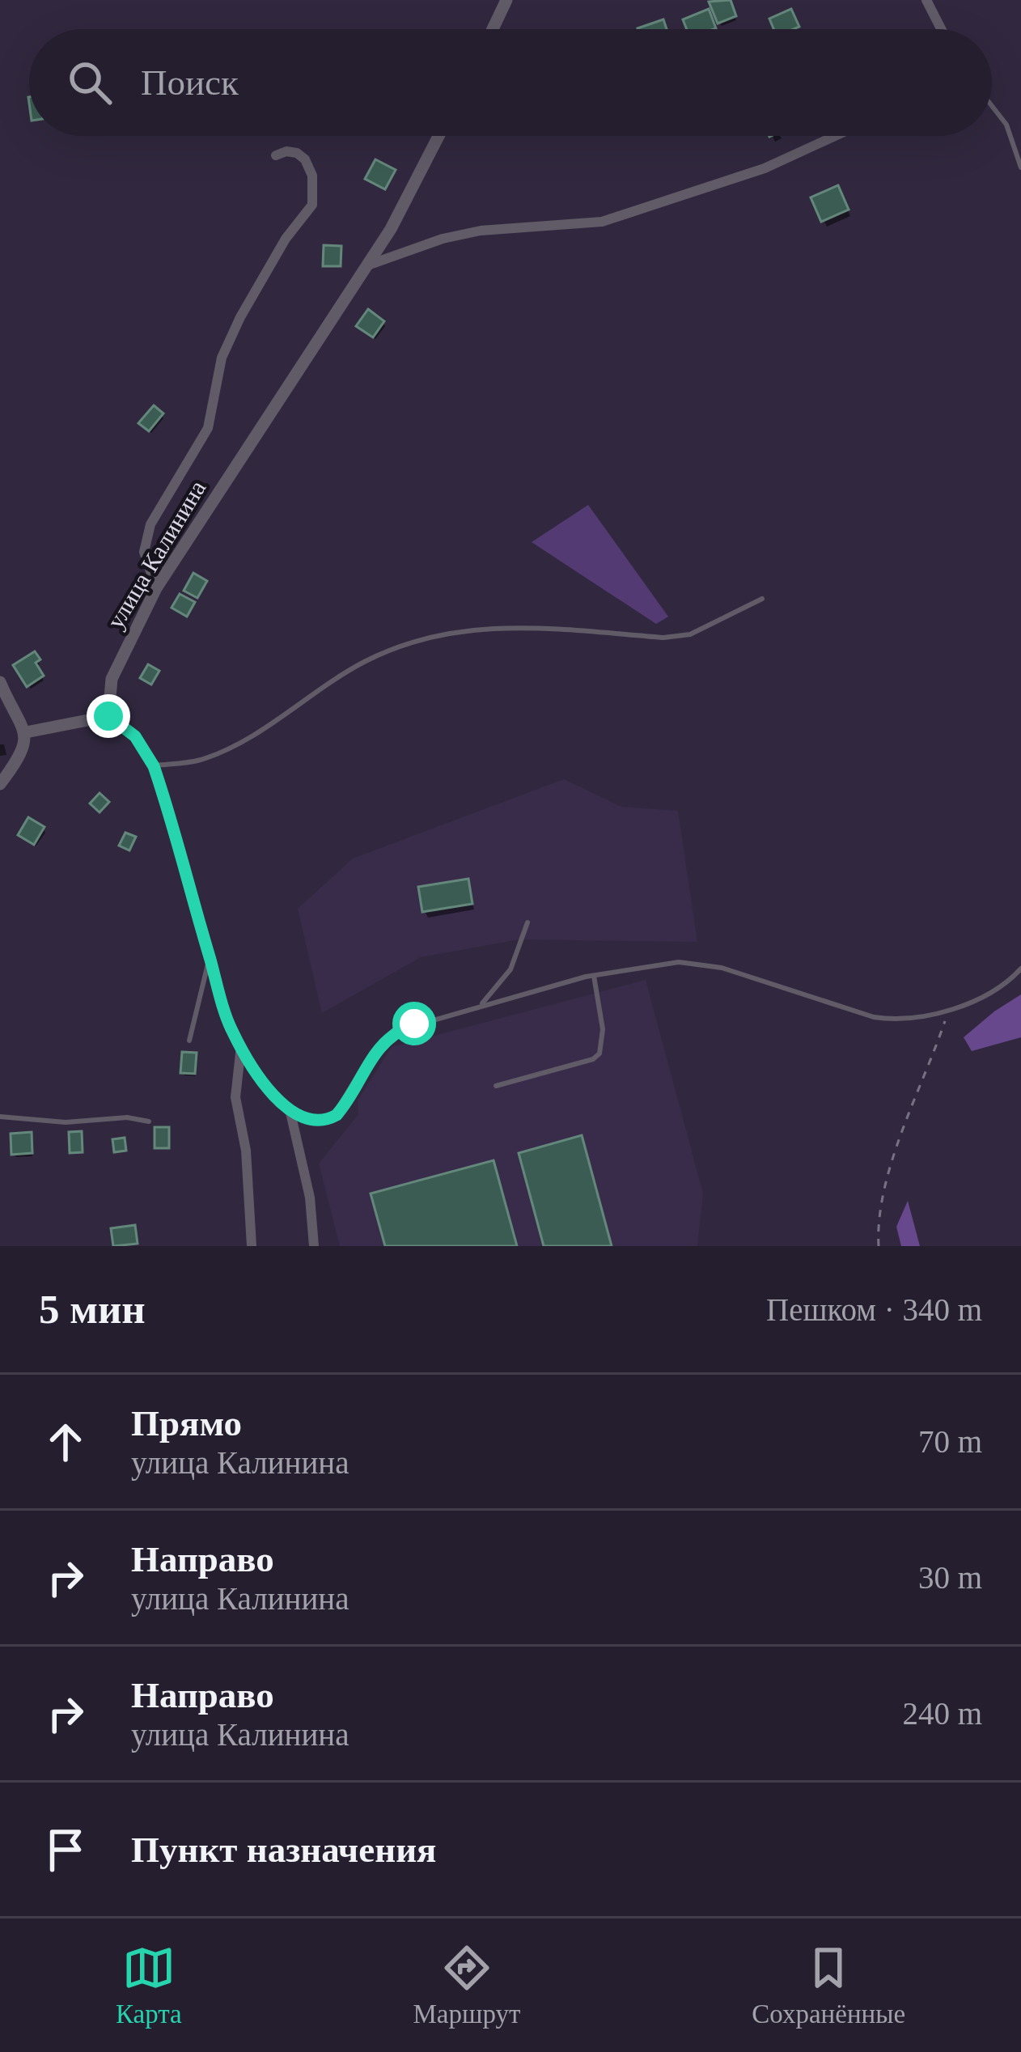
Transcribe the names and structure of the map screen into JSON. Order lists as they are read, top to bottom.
{
  "streets": {
    "street": ["улица Калинина"]
  },
  "page": {
    "search": "Поиск",
    "heading": ["5 мин", "Пешком · 340 m"],
    "list": [
      ["Прямо", "улица Калинина", "70 m"],
      ["Направо", "улица Калинина", "30 m"],
      ["Направо", "улица Калинина", "240 m"],
      "Пункт назначения"
    ],
    "nav": ["Карта", "Маршрут", "Сохранённые"]
  }
}
